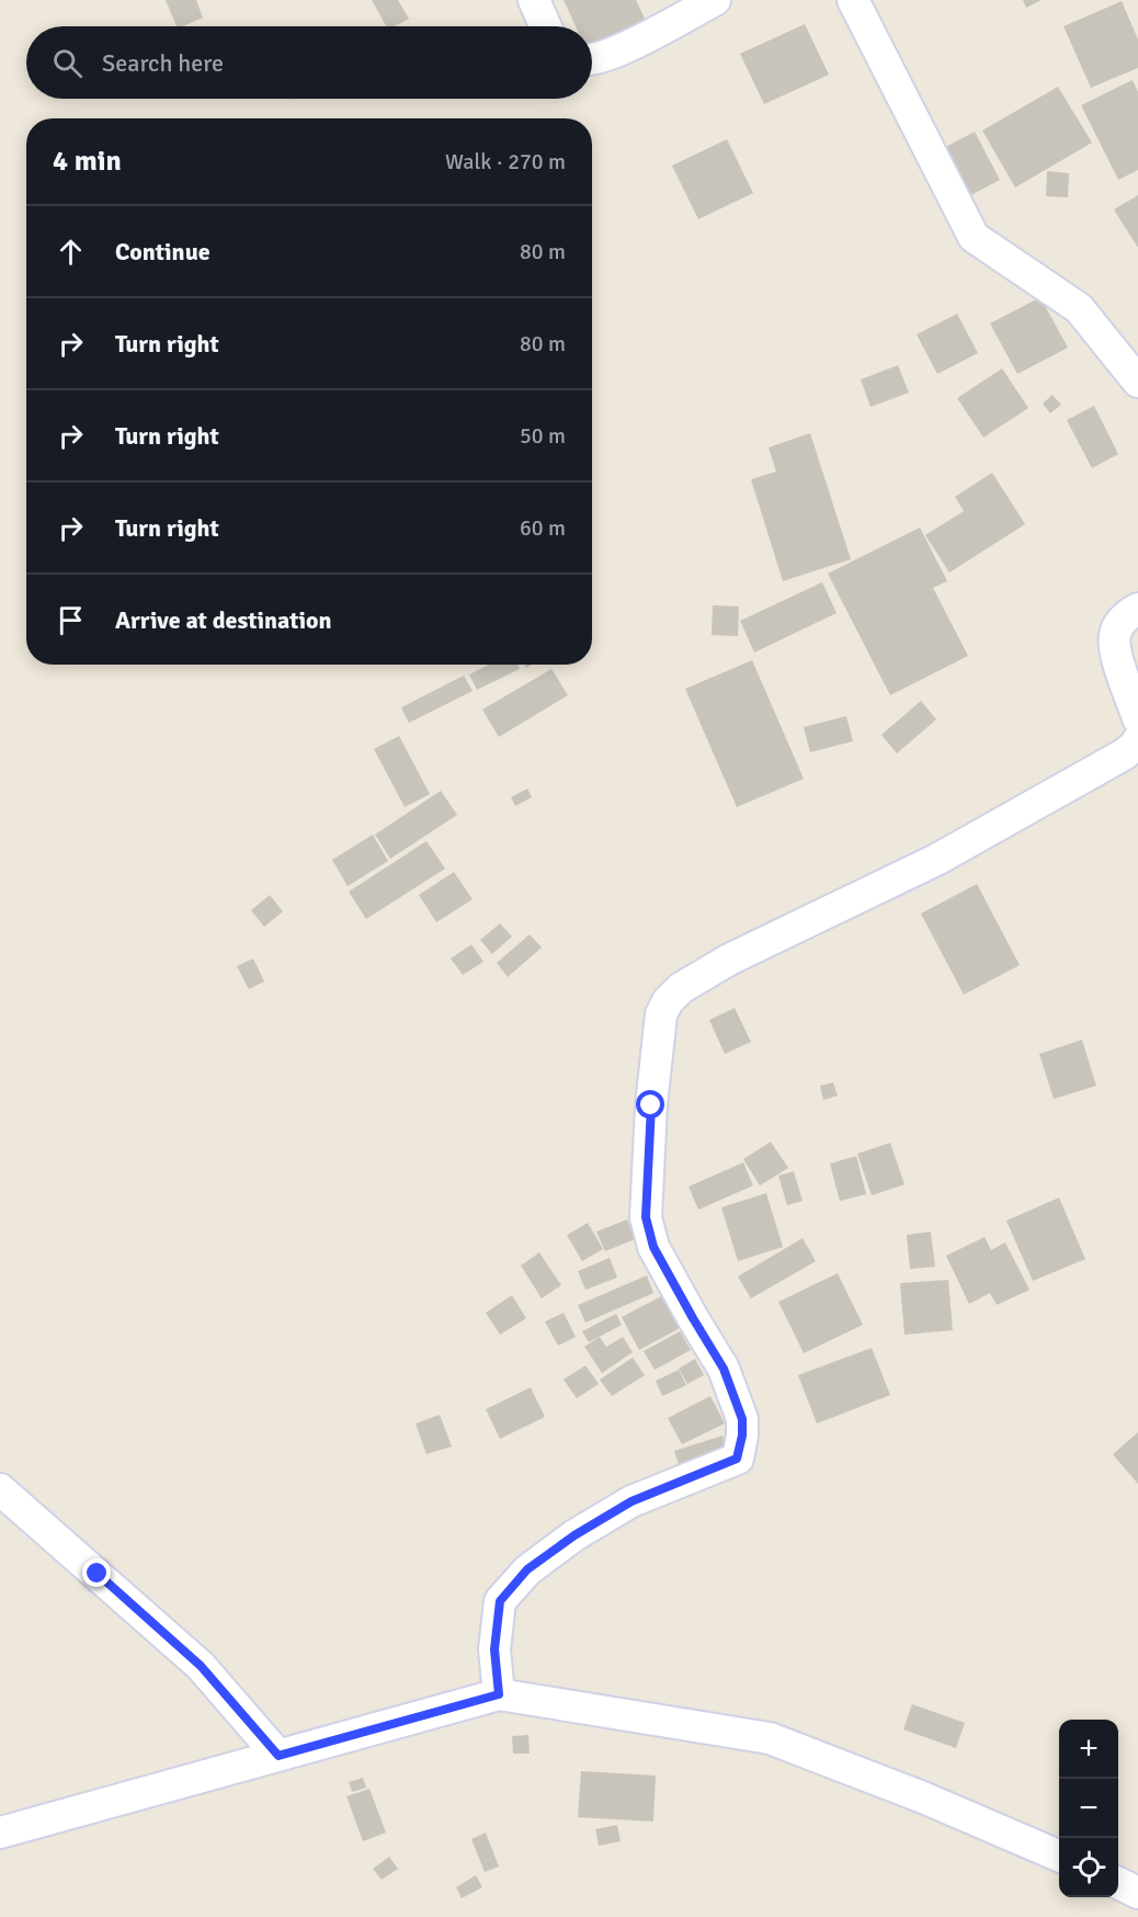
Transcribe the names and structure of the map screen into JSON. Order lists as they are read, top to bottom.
{
  "page": {
    "search": "Search here",
    "heading": ["4 min", "Walk · 270 m"],
    "list": [
      ["Continue", "80 m"],
      ["Turn right", "80 m"],
      ["Turn right", "50 m"],
      ["Turn right", "60 m"],
      "Arrive at destination"
    ],
    "map_buttons": ["+", "−"]
  }
}
